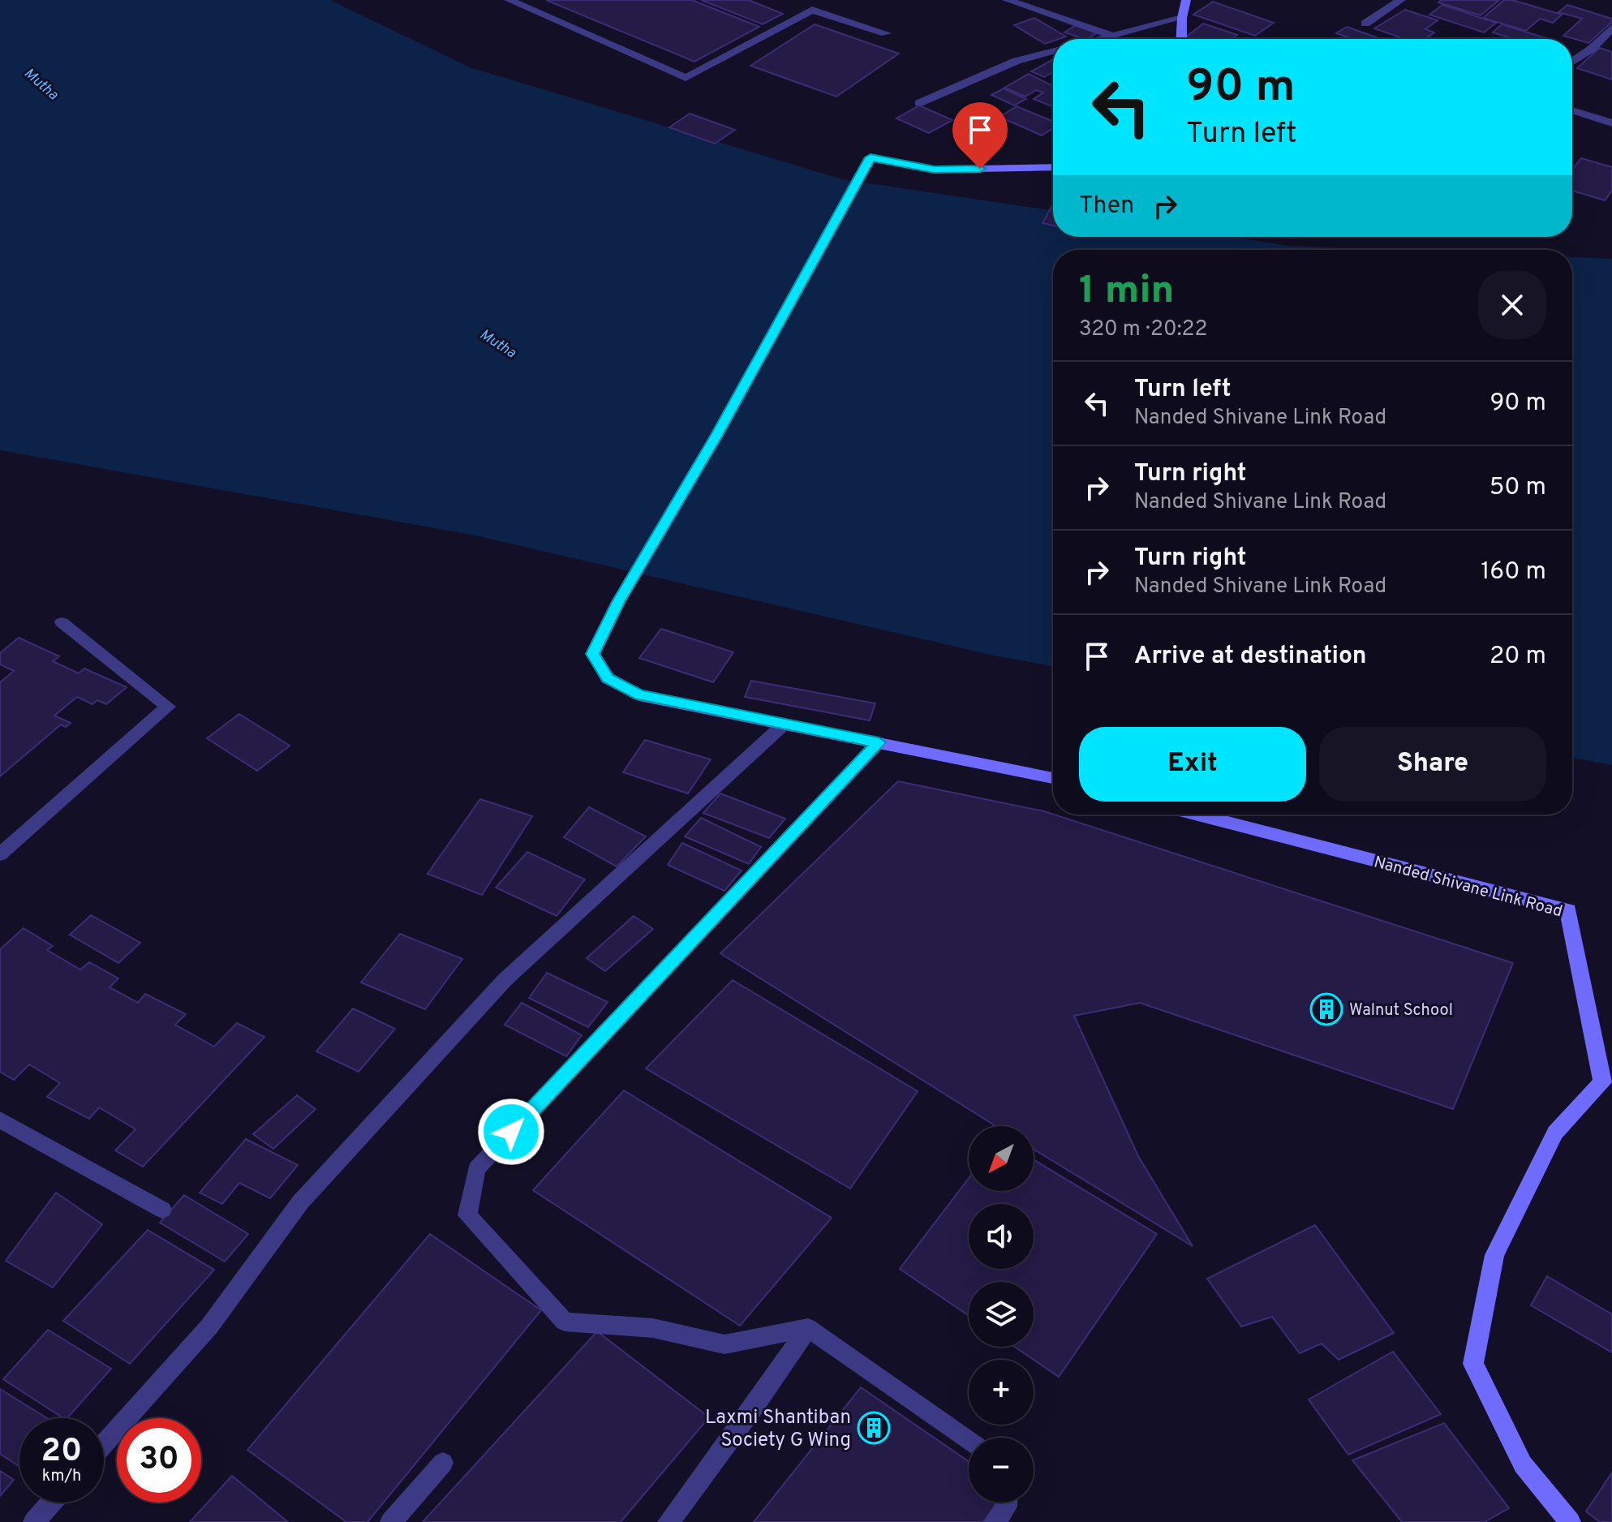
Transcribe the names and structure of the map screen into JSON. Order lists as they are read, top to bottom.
{
  "streets": {
    "street": ["Nanded Shivane Link Road"]
  },
  "water": ["Mutha"],
  "places": {
    "building": ["Walnut School", "Laxmi Shantiban Society G Wing"]
  },
  "north": "bottom left",
  "page": {
    "turn": ["90 m", "Turn left"],
    "then": "Then",
    "heading": ["1 min", "320 m · 20:22"],
    "list": [
      {
        "name": "Turn left",
        "note": "Nanded Shivane Link Road",
        "value": "90 m"
      },
      {
        "name": "Turn right",
        "note": "Nanded Shivane Link Road",
        "value": "50 m"
      },
      {
        "name": "Turn right",
        "note": "Nanded Shivane Link Road",
        "value": "160 m"
      },
      {
        "name": "Arrive at destination",
        "value": "20 m"
      }
    ],
    "buttons": ["Exit", "Share"],
    "map_buttons": ["+", "−"],
    "speed": "20 km/h",
    "limit": "30"
  }
}
